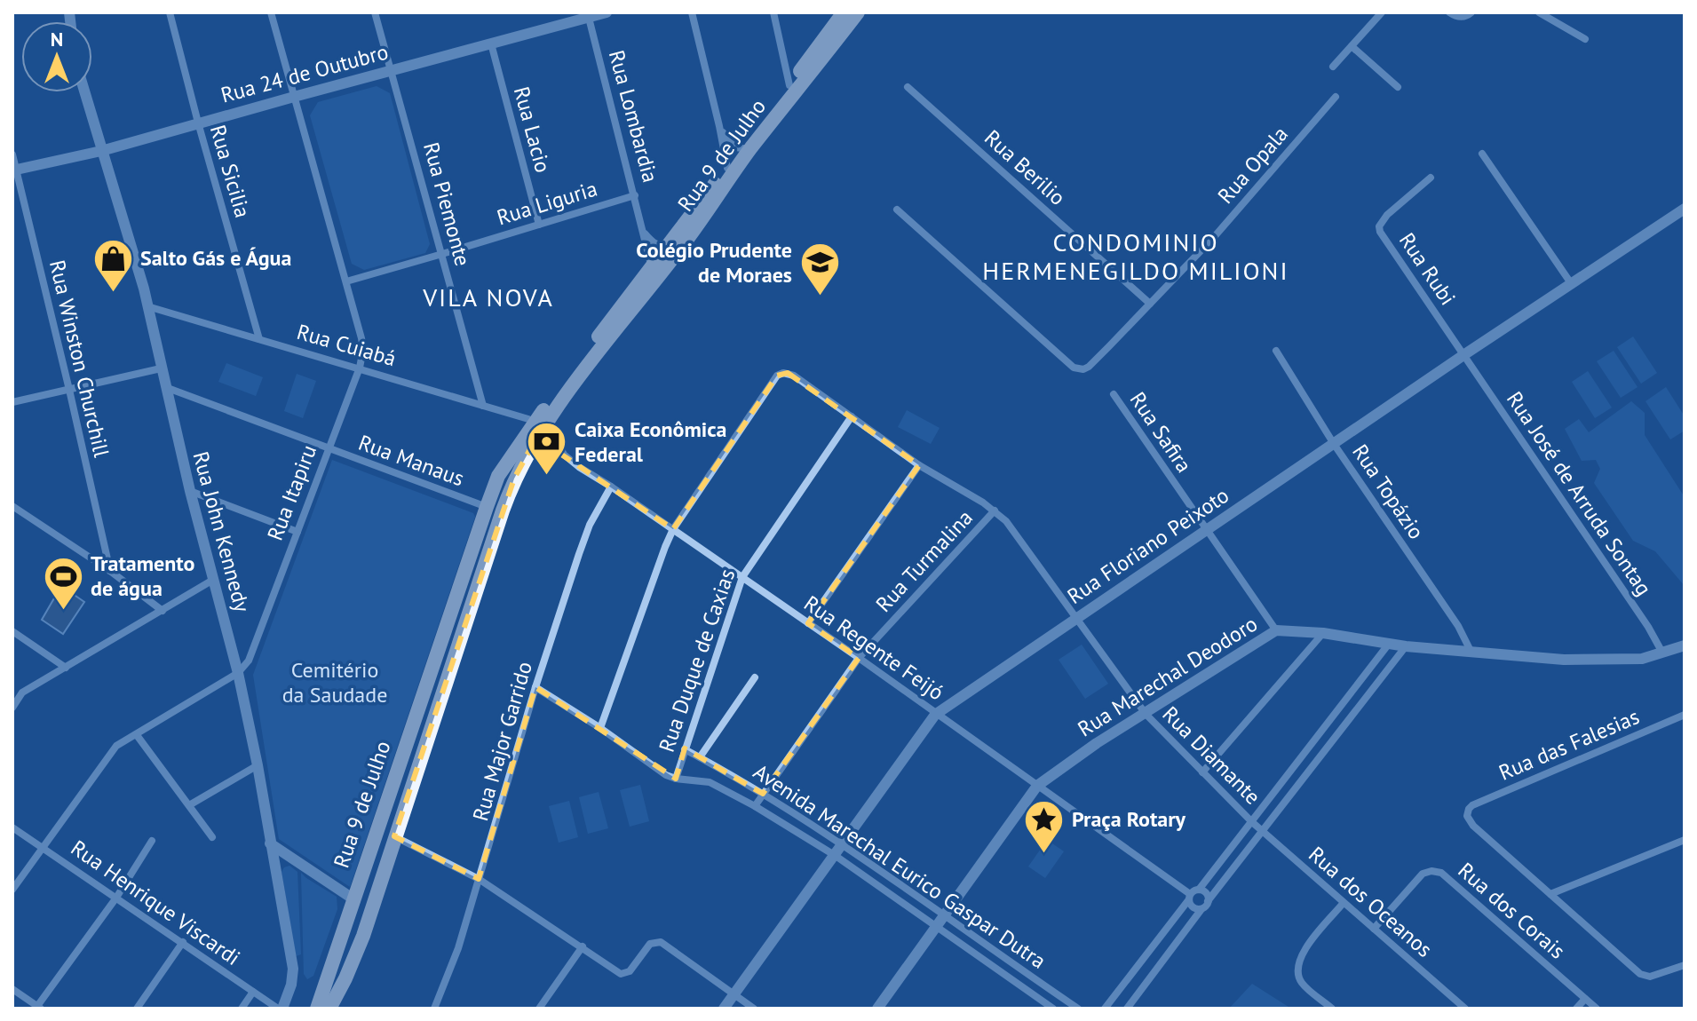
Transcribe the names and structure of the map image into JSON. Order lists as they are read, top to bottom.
{
  "streets": {
    "main road": ["Rua 9 de Julho"],
    "street": [
      "Rua 24 de Outubro",
      "Rua Lombardia",
      "Rua Lacio",
      "Rua Opala",
      "Rua Berilio",
      "Rua Sicilia",
      "Rua Liguria",
      "Rua Piemonte",
      "Rua Rubi",
      "Rua Cuiabá",
      "Rua Winston Churchill",
      "Rua Safira",
      "Rua Manaus",
      "Rua Topázio",
      "Rua Itapiru",
      "Rua José de Arruda Sontag",
      "Rua John Kennedy",
      "Rua Floriano Peixoto",
      "Rua Turmalina",
      "Rua Regente Feijó",
      "Rua Duque de Caxias",
      "Rua Marechal Deodoro",
      "Rua Major Garrido",
      "Rua das Falesias",
      "Rua Diamante",
      "Avenida Marechal Eurico Gaspar Dutra",
      "Rua dos Oceanos",
      "Rua Henrique Viscardi",
      "Rua dos Corais"
    ]
  },
  "crossings": [
    ["Rua 24 de Outubro", "Rua Lombardia"],
    ["Rua 24 de Outubro", "Rua Lacio"],
    ["Rua 24 de Outubro", "Rua Sicilia"],
    ["Rua 24 de Outubro", "Rua Piemonte"],
    ["Rua 24 de Outubro", "Rua Winston Churchill"],
    ["Rua 24 de Outubro", "Rua Itapiru"],
    ["Rua 24 de Outubro", "Rua John Kennedy"],
    ["Rua Lombardia", "Rua 9 de Julho"],
    ["Rua Lombardia", "Rua Liguria"],
    ["Rua Lacio", "Rua Liguria"],
    ["Rua 9 de Julho", "Rua Cuiabá"],
    ["Rua 9 de Julho", "Rua Manaus"],
    ["Rua 9 de Julho", "Rua Regente Feijó"],
    ["Rua Opala", "Rua Berilio"],
    ["Rua Sicilia", "Rua Cuiabá"],
    ["Rua Liguria", "Rua Piemonte"],
    ["Rua Liguria", "Rua Itapiru"],
    ["Rua Piemonte", "Rua Cuiabá"],
    ["Rua Rubi", "Rua José de Arruda Sontag"],
    ["Rua Rubi", "Rua Floriano Peixoto"],
    ["Rua Cuiabá", "Rua Itapiru"],
    ["Rua Cuiabá", "Rua John Kennedy"],
    ["Rua Cuiabá", "Rua Regente Feijó"],
    ["Rua Safira", "Rua Floriano Peixoto"],
    ["Rua Safira", "Rua Marechal Deodoro"],
    ["Rua Manaus", "Rua Itapiru"],
    ["Rua Manaus", "Rua John Kennedy"],
    ["Rua Topázio", "Rua Floriano Peixoto"],
    ["Rua Topázio", "Rua Marechal Deodoro"],
    ["Rua Itapiru", "Rua John Kennedy"],
    ["Rua Itapiru", "Rua Henrique Viscardi"],
    ["Rua José de Arruda Sontag", "Rua Floriano Peixoto"],
    ["Rua José de Arruda Sontag", "Rua Marechal Deodoro"],
    ["Rua John Kennedy", "Rua Henrique Viscardi"],
    ["Rua Floriano Peixoto", "Rua Regente Feijó"],
    ["Rua Floriano Peixoto", "Rua Diamante"],
    ["Rua Floriano Peixoto", "Avenida Marechal Eurico Gaspar Dutra"],
    ["Rua Turmalina", "Rua Regente Feijó"],
    ["Rua Turmalina", "Rua Diamante"],
    ["Rua Turmalina", "Avenida Marechal Eurico Gaspar Dutra"],
    ["Rua Regente Feijó", "Rua Duque de Caxias"],
    ["Rua Regente Feijó", "Rua Marechal Deodoro"],
    ["Rua Regente Feijó", "Rua Major Garrido"],
    ["Rua Regente Feijó", "Rua Diamante"],
    ["Rua Duque de Caxias", "Rua Diamante"],
    ["Rua Duque de Caxias", "Avenida Marechal Eurico Gaspar Dutra"],
    ["Rua Marechal Deodoro", "Rua Diamante"],
    ["Rua Marechal Deodoro", "Avenida Marechal Eurico Gaspar Dutra"],
    ["Rua Diamante", "Rua dos Oceanos"],
    ["Rua dos Oceanos", "Rua dos Corais"]
  ],
  "districts": ["CONDOMINIO HERMENEGILDO MILIONI", "VILA NOVA"],
  "parks": ["Cemitério da Saudade"],
  "places": {
    "shop": ["Salto Gás e Água"],
    "school or university": ["Colégio Prudente de Moraes"],
    "bank": ["Caixa Econômica Federal"],
    "sports": ["Tratamento de água"],
    "place": ["Praça Rotary"]
  },
  "north": "top"
}
